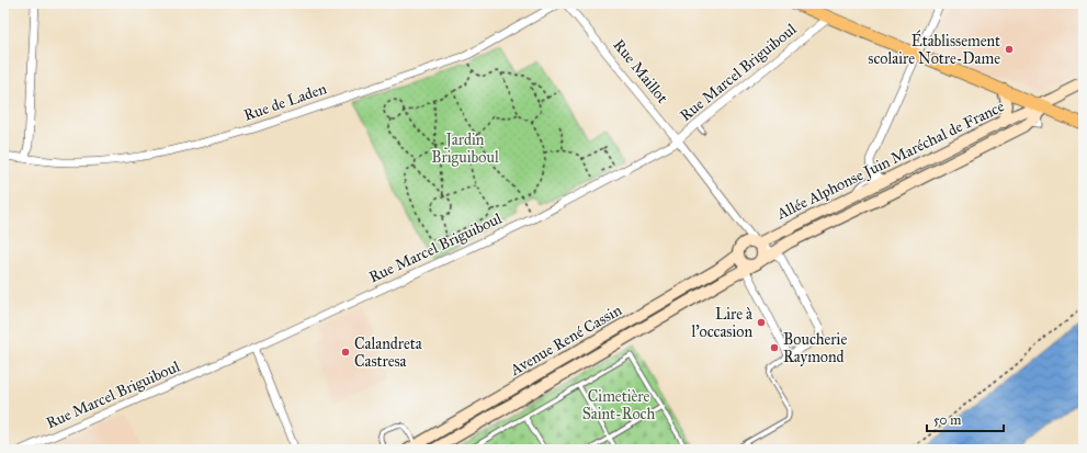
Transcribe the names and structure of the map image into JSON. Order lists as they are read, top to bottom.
{
  "streets": {
    "main road": ["Allée Alphonse Juin Maréchal de France", "Avenue René Cassin"],
    "street": ["Rue Maillot", "Rue Marcel Briguiboul", "Rue de Laden"]
  },
  "crossings": [
    ["Rue Maillot", "Rue Marcel Briguiboul"],
    ["Rue Maillot", "Allée Alphonse Juin Maréchal de France"],
    ["Allée Alphonse Juin Maréchal de France", "Avenue René Cassin"]
  ],
  "parks": ["Jardin Briguiboul", "Cimetière Saint-Roch"],
  "places": [
    "Établissement scolaire Notre-Dame",
    "Lire à l'occasion",
    "Boucherie Raymond",
    "Calandreta Castresa"
  ],
  "scale_bar": "50 m"
}
